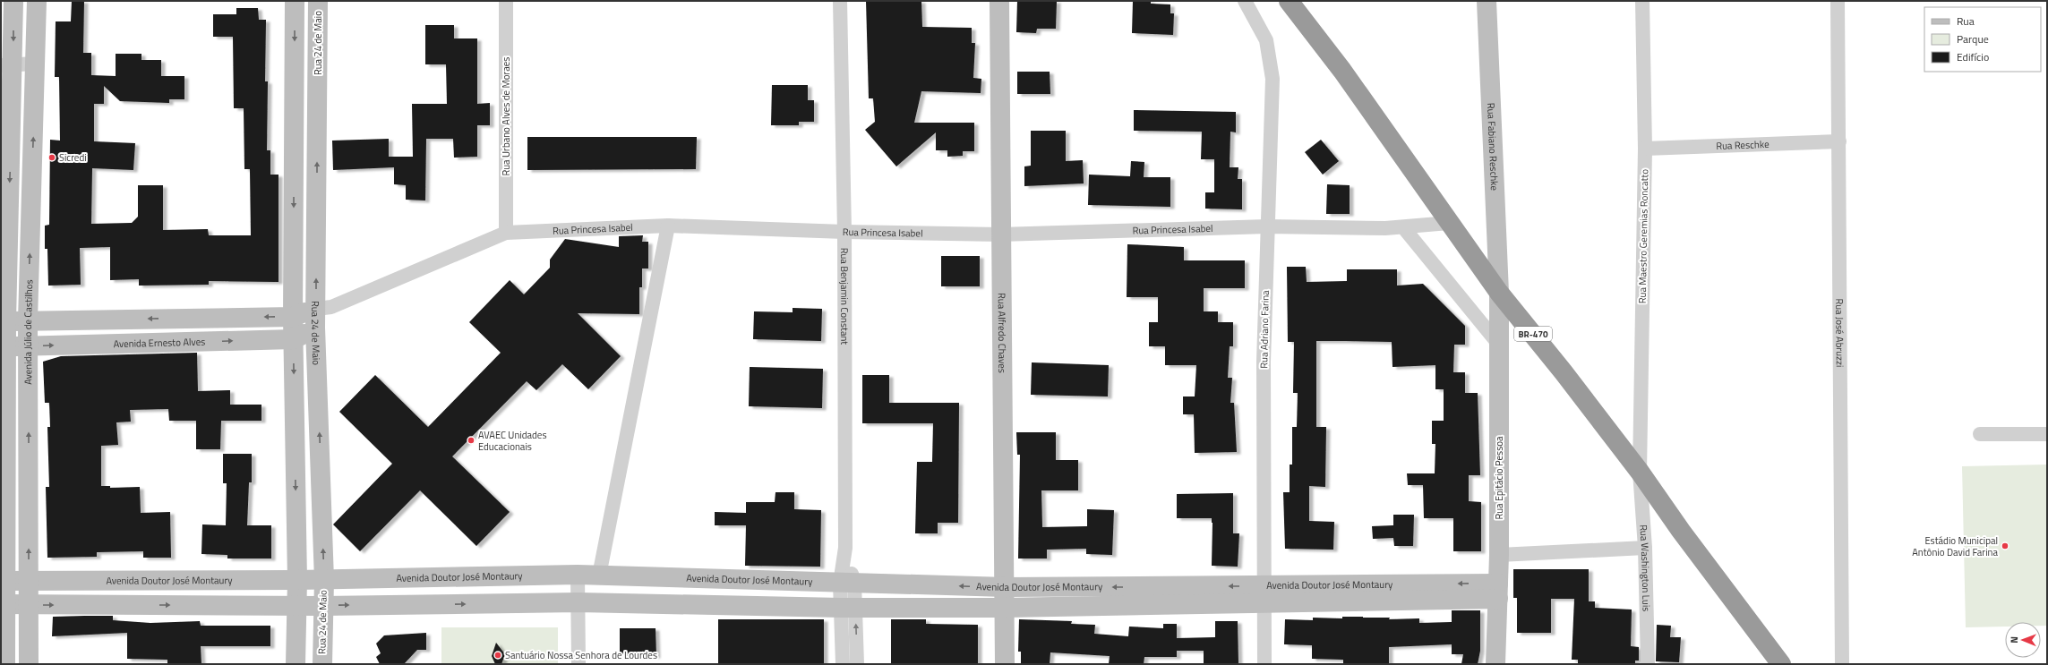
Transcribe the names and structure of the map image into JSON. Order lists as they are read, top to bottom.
{
  "streets": {
    "highway": ["BR-470"],
    "street": [
      "Rua 24 de Maio",
      "Rua Urbano Alves de Moraes",
      "Rua Reschke",
      "Rua Fabiano Reschke",
      "Rua Princesa Isabel",
      "Rua Maestro Geremias Roncatto",
      "Rua Benjamin Constant",
      "Rua Adriano Farina",
      "Avenida Júlio de Castilhos",
      "Rua José Abruzzi",
      "Rua Alfredo Chaves",
      "Avenida Ernesto Alves",
      "Rua Epitácio Pessoa",
      "Rua Washington Luis",
      "Avenida Doutor José Montaury"
    ]
  },
  "crossings": [
    ["Rua 24 de Maio", "Rua Princesa Isabel"],
    ["Rua 24 de Maio", "Avenida Ernesto Alves"],
    ["Rua 24 de Maio", "Avenida Doutor José Montaury"],
    ["Rua Urbano Alves de Moraes", "Rua Princesa Isabel"],
    ["Rua Reschke", "Rua Maestro Geremias Roncatto"],
    ["Rua Reschke", "Rua José Abruzzi"],
    ["Rua Fabiano Reschke", "BR-470"],
    ["Rua Fabiano Reschke", "Rua Epitácio Pessoa"],
    ["Rua Princesa Isabel", "Rua Benjamin Constant"],
    ["Rua Princesa Isabel", "Rua Adriano Farina"],
    ["Rua Princesa Isabel", "Rua Alfredo Chaves"],
    ["Rua Princesa Isabel", "BR-470"],
    ["Rua Princesa Isabel", "Avenida Ernesto Alves"],
    ["Rua Maestro Geremias Roncatto", "BR-470"],
    ["Rua Maestro Geremias Roncatto", "Rua Washington Luis"],
    ["Rua Benjamin Constant", "Avenida Doutor José Montaury"],
    ["Rua Adriano Farina", "Avenida Doutor José Montaury"],
    ["Avenida Júlio de Castilhos", "Avenida Ernesto Alves"],
    ["Avenida Júlio de Castilhos", "Avenida Doutor José Montaury"],
    ["Rua Alfredo Chaves", "Avenida Doutor José Montaury"],
    ["BR-470", "Rua Epitácio Pessoa"],
    ["BR-470", "Rua Washington Luis"],
    ["Rua Epitácio Pessoa", "Avenida Doutor José Montaury"]
  ],
  "places": [
    "Sicredi",
    "AVAEC Unidades Educacionais",
    "Estádio Municipal Antônio David Farina",
    "Santuário Nossa Senhora de Lourdes"
  ],
  "legend": ["Rua", "Parque", "Edifício"],
  "north": "left"
}
